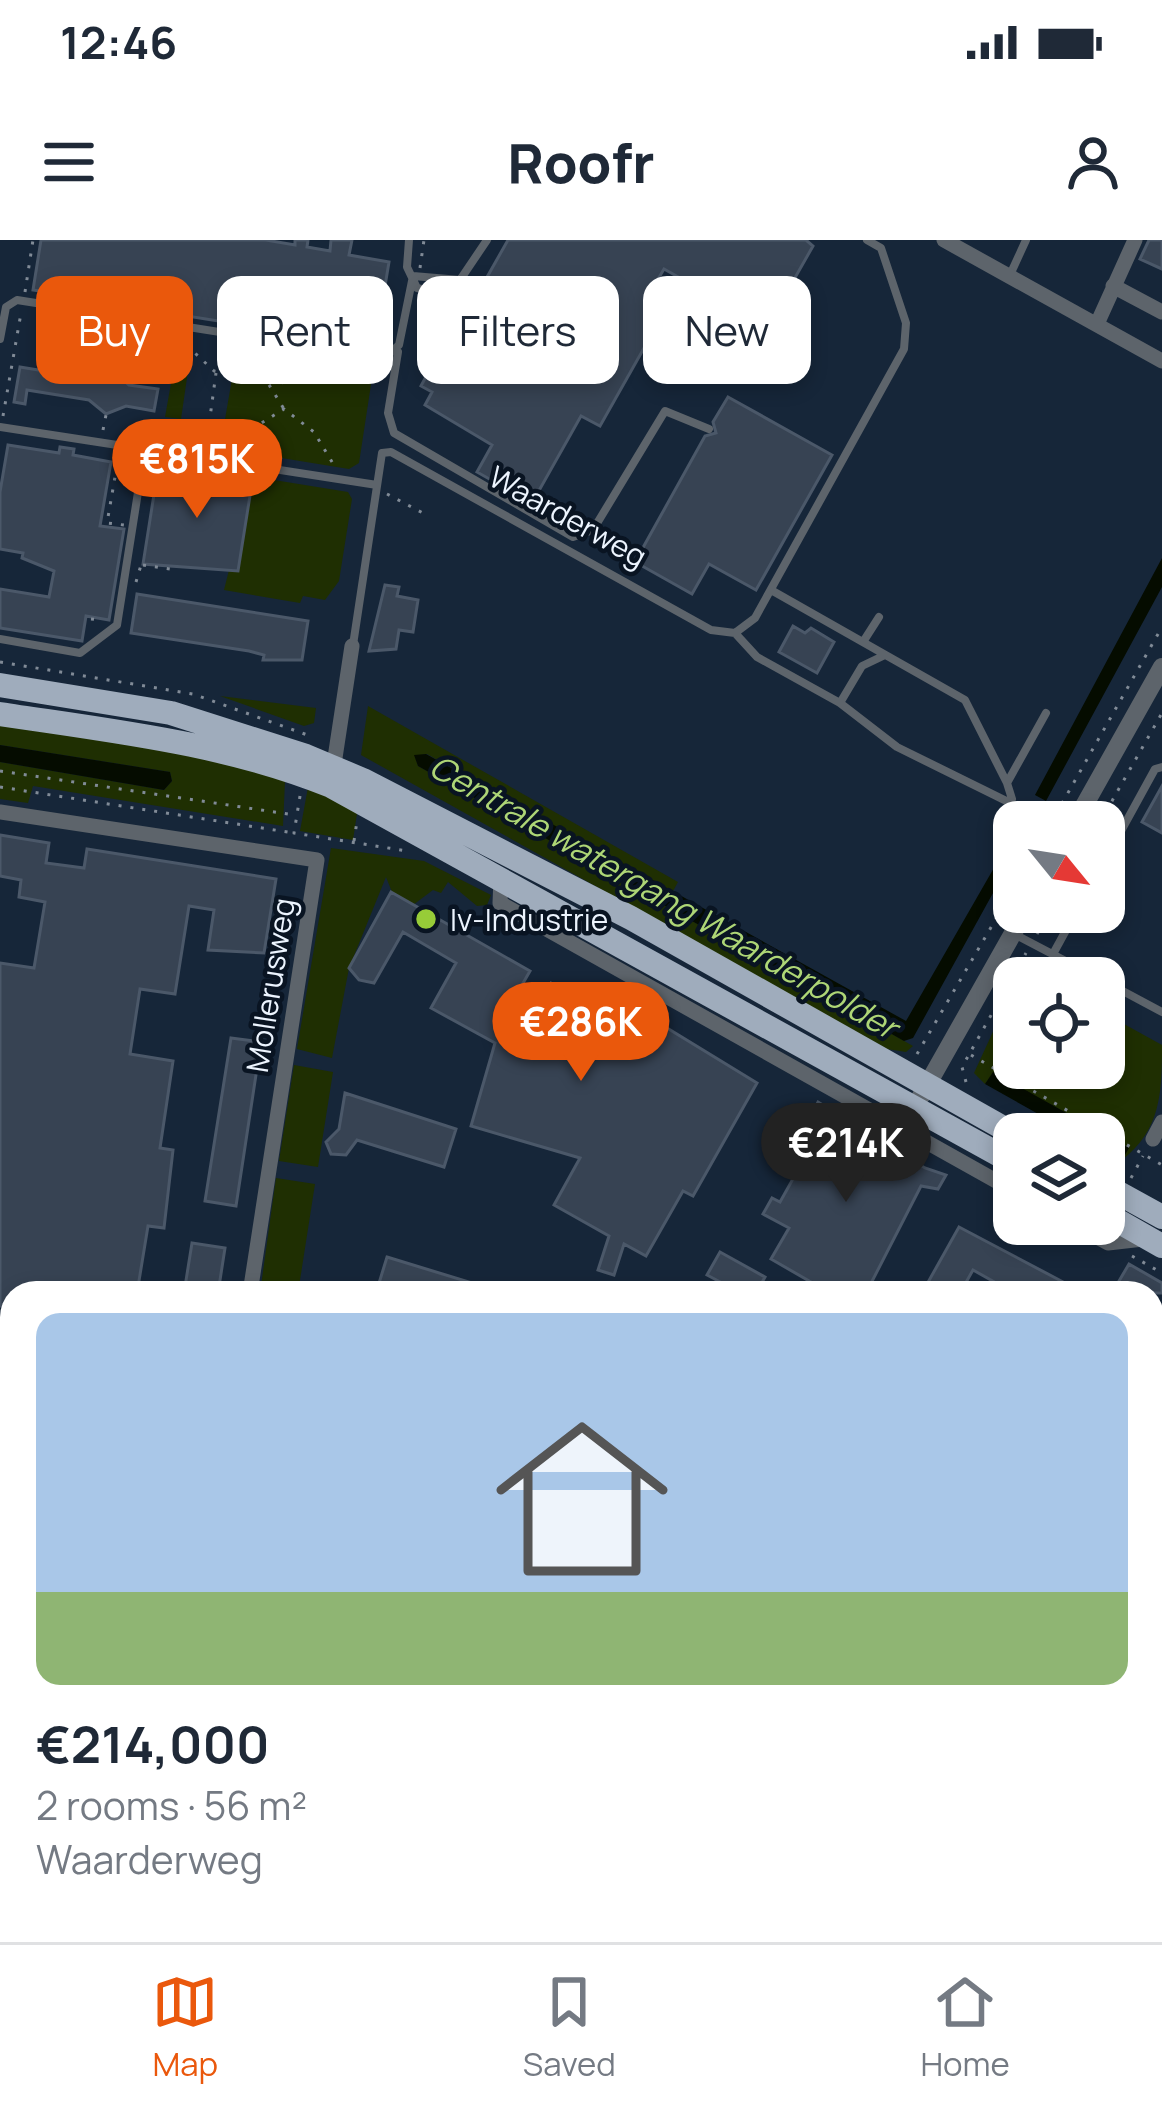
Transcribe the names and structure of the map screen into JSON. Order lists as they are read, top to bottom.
{
  "streets": {
    "street": ["Mollerusweg"],
    "lane": ["Waarderweg"]
  },
  "water": ["Centrale watergang Waarderpolder"],
  "places": ["Iv-Industrie"],
  "north": "bottom right",
  "page": {
    "status": "12:46",
    "header": "Roofr",
    "chip": [
      "Buy",
      "Rent",
      "Filters",
      "New"
    ],
    "price": ["€815K", "€286K", "€214K"],
    "list": [
      {
        "name": "€214,000",
        "note": "2 rooms · 56 m² · Waarderweg"
      }
    ],
    "tabs": ["Map", "Saved", "Home"]
  }
}
